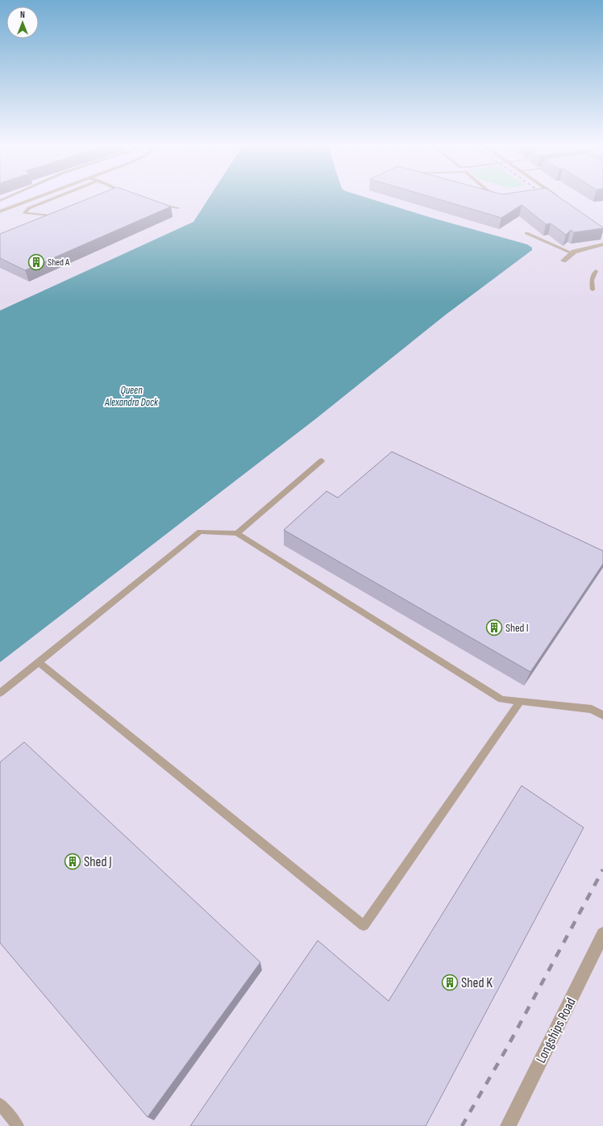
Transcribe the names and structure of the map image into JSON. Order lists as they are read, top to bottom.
{
  "streets": {
    "street": ["Longships Road"]
  },
  "water": ["Queen Alexandra Dock"],
  "places": {
    "building": [
      "Shed A",
      "Shed I",
      "Shed J",
      "Shed K"
    ]
  },
  "north": "top"
}
